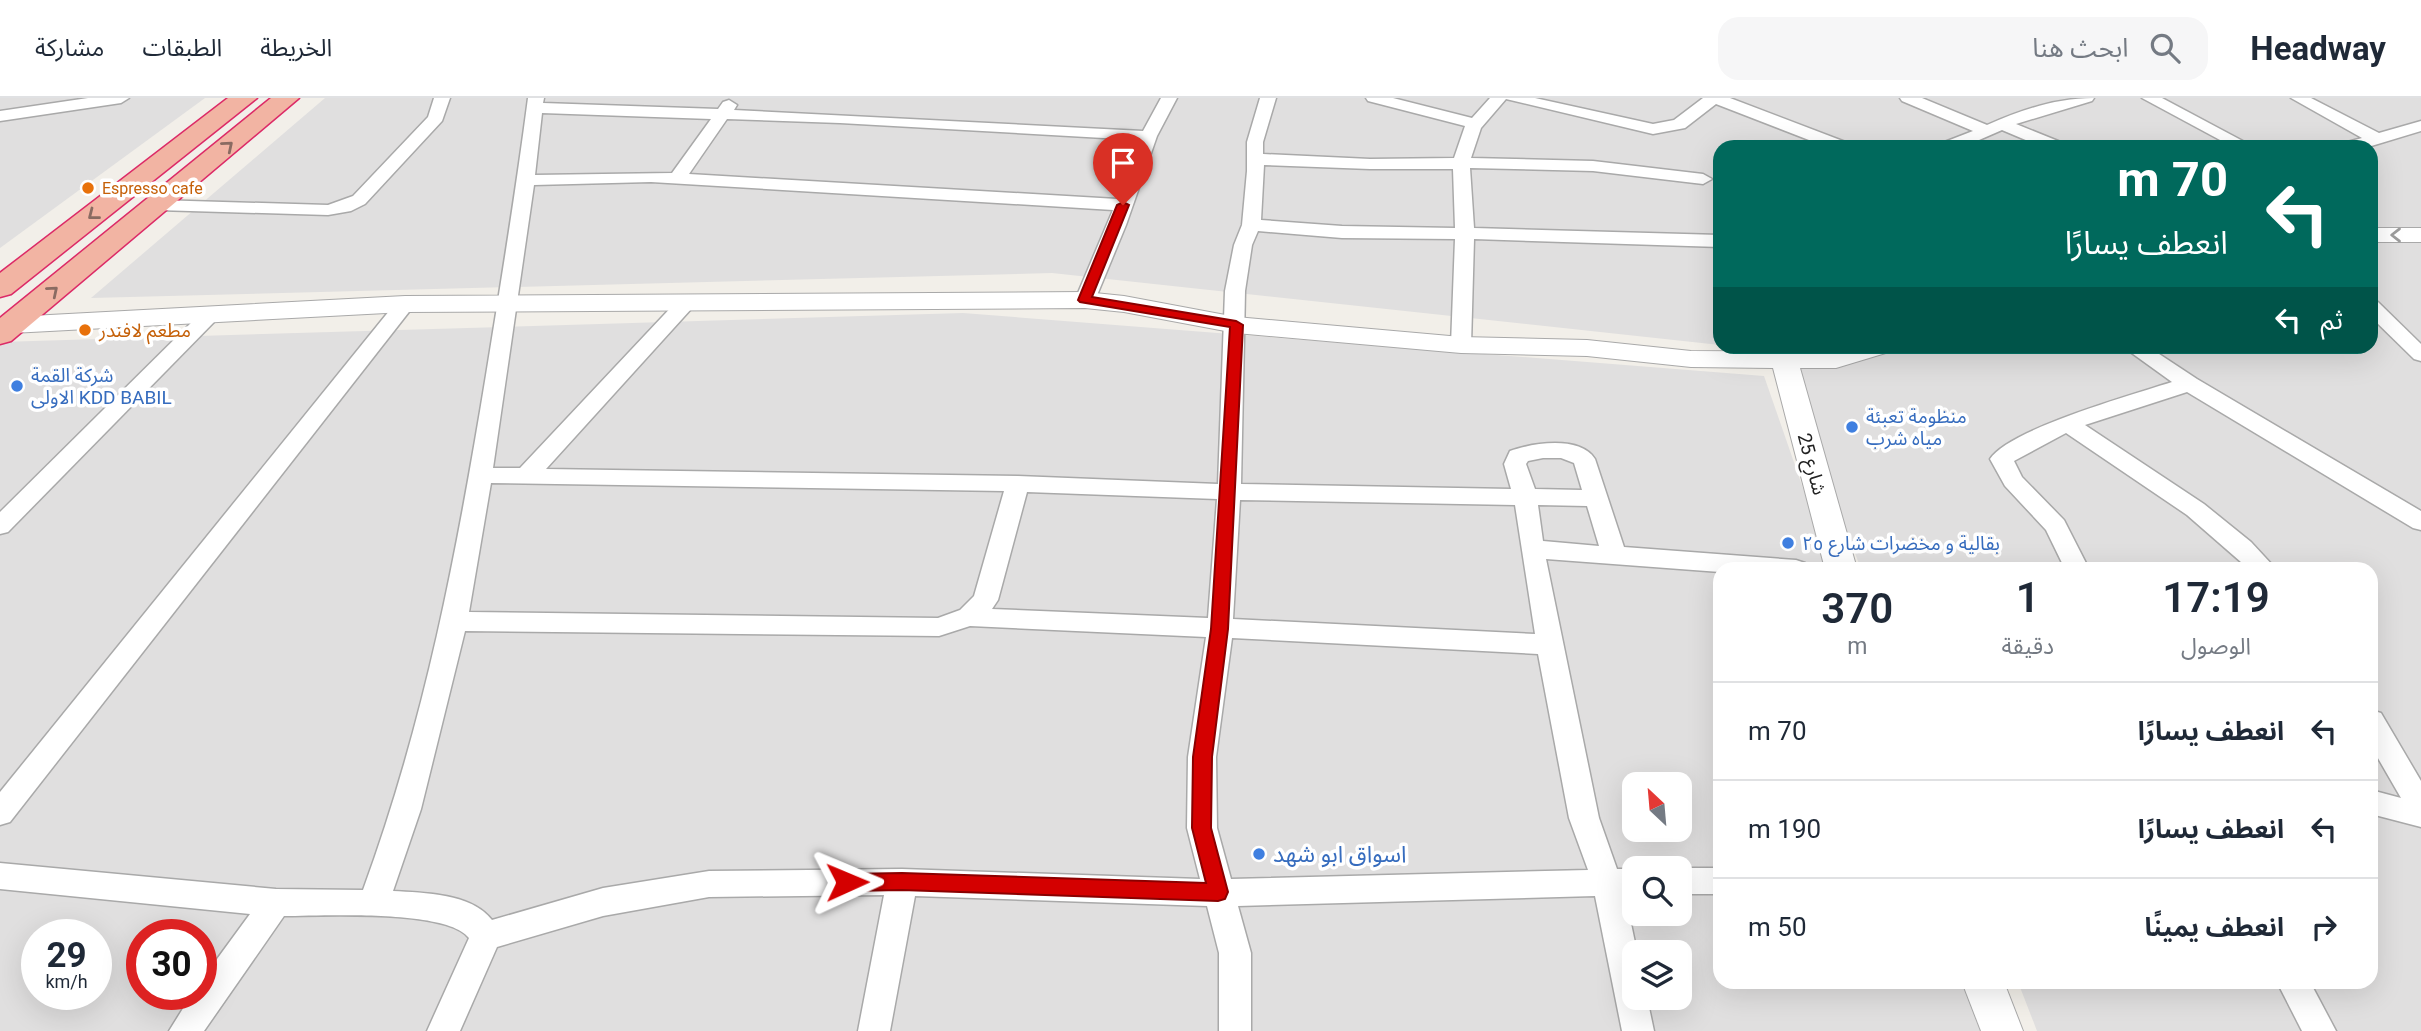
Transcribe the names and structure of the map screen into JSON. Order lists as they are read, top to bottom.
{
  "streets": {
    "street": ["شارع 25"]
  },
  "places": [
    "Espresso cafe",
    "مطعم لافندر",
    "شركة القمة الاولى KDD BABIL",
    "منظومة تعبئة مياه شرب",
    "بقالية و مخضرات شارع ٢٥",
    "اسواق ابو شهد"
  ],
  "north": "top left",
  "page": {
    "header": "Headway",
    "search": "ابحث هنا",
    "nav": ["الخريطة", "الطبقات", "مشاركة"],
    "turn": ["70 m", "انعطف يسارًا"],
    "then": "ثم",
    "eta": [
      "17:19",
      "الوصول",
      "1",
      "دقيقة",
      "370",
      "m"
    ],
    "list": [
      {
        "name": "انعطف يسارًا",
        "value": "70 m"
      },
      {
        "name": "انعطف يسارًا",
        "value": "190 m"
      },
      {
        "name": "انعطف يمينًا",
        "value": "50 m"
      }
    ],
    "speed": "29 km/h",
    "limit": "30"
  }
}
